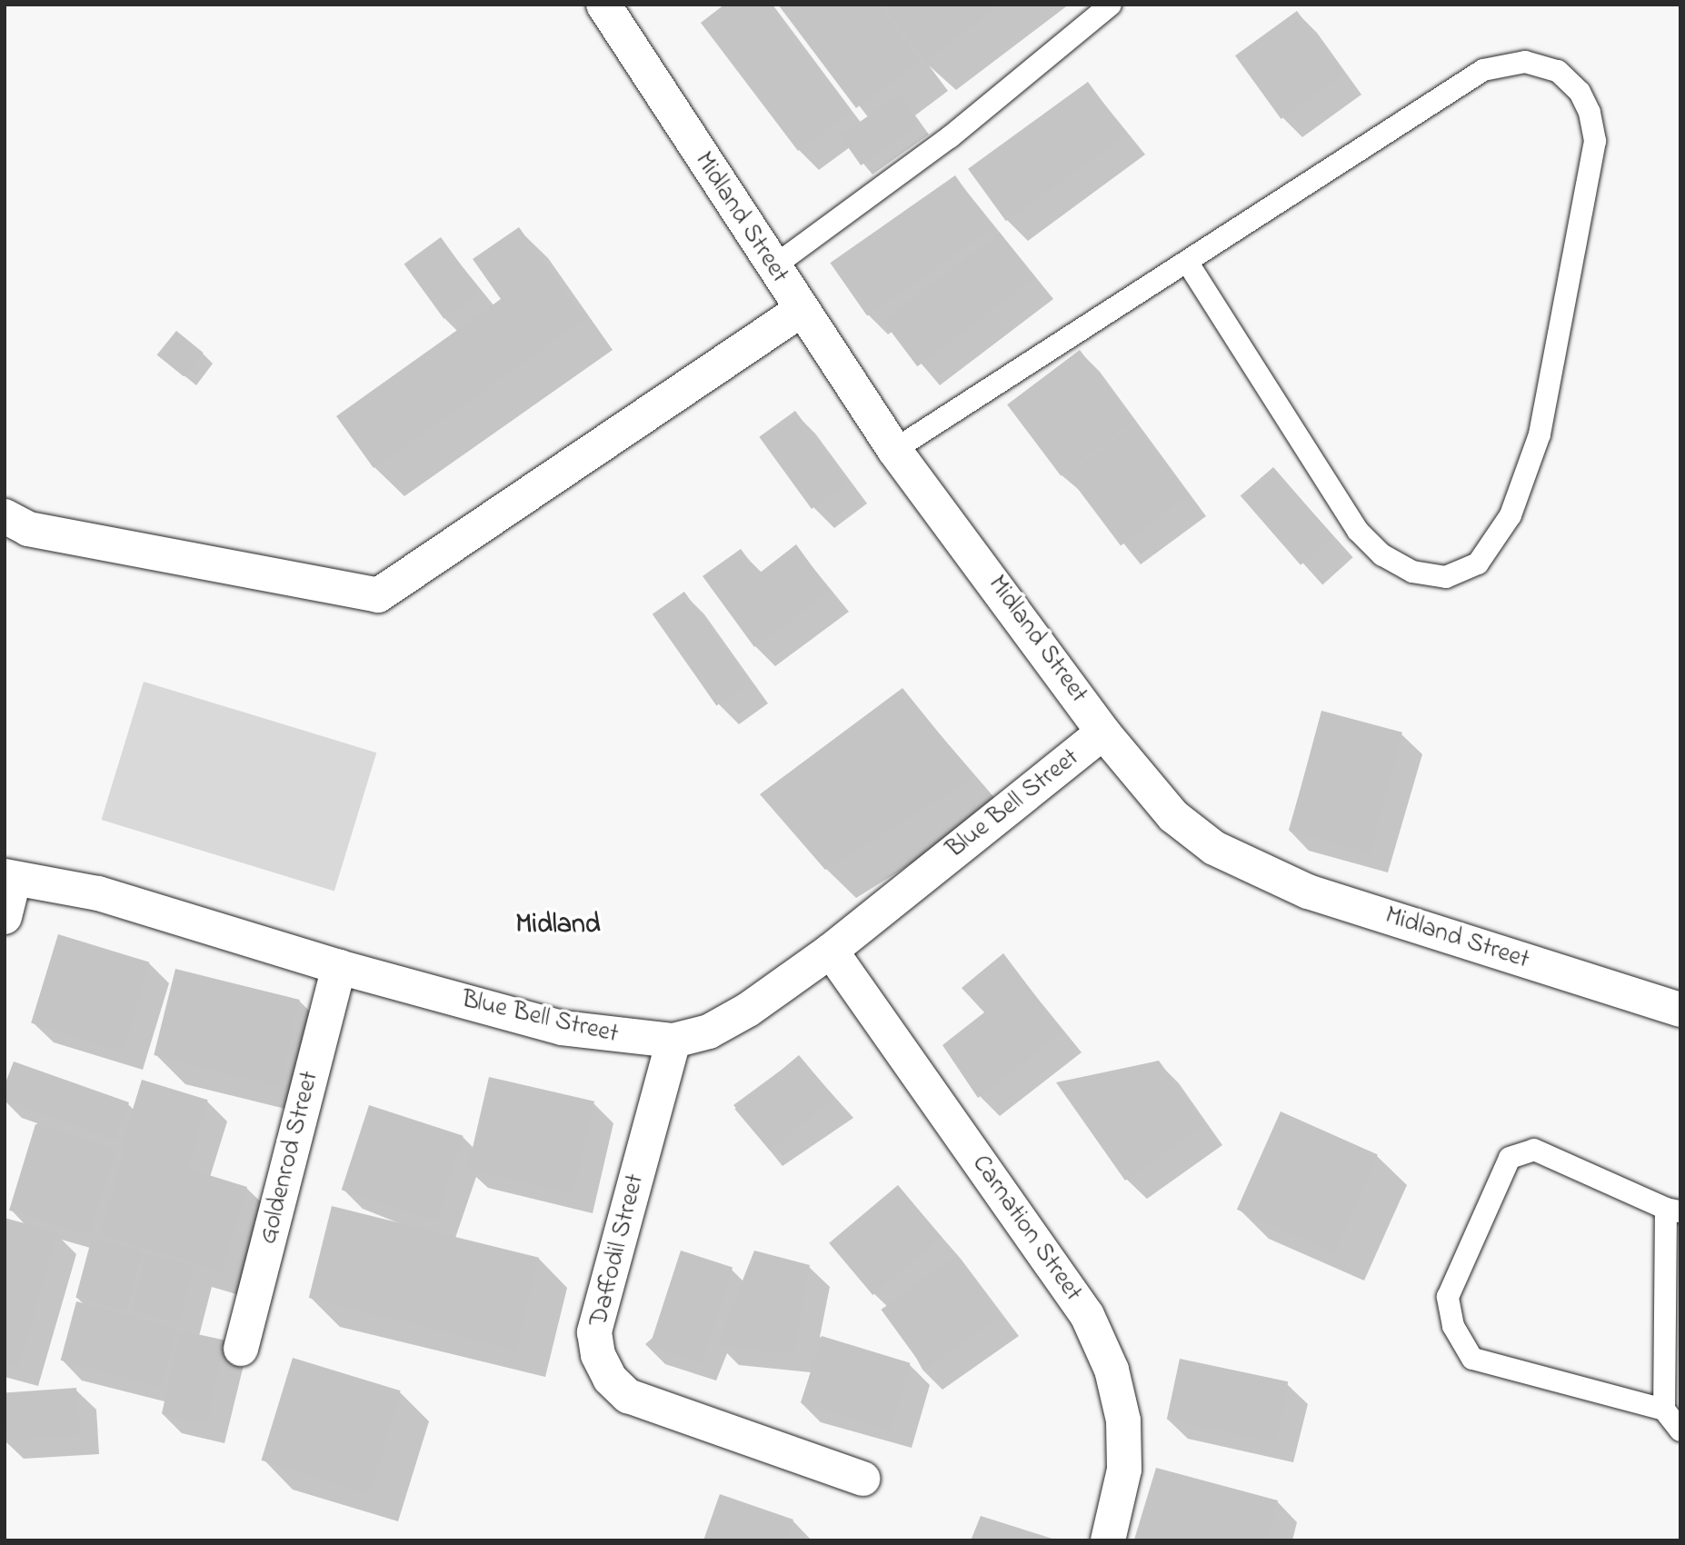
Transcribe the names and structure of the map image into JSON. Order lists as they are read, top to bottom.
{
  "streets": {
    "street": [
      "Midland Street",
      "Blue Bell Street",
      "Goldenrod Street",
      "Carnation Street",
      "Daffodil Street"
    ]
  },
  "crossings": [
    ["Midland Street", "Blue Bell Street"],
    ["Blue Bell Street", "Goldenrod Street"],
    ["Blue Bell Street", "Carnation Street"],
    ["Blue Bell Street", "Daffodil Street"]
  ],
  "districts": ["Midland"]
}
